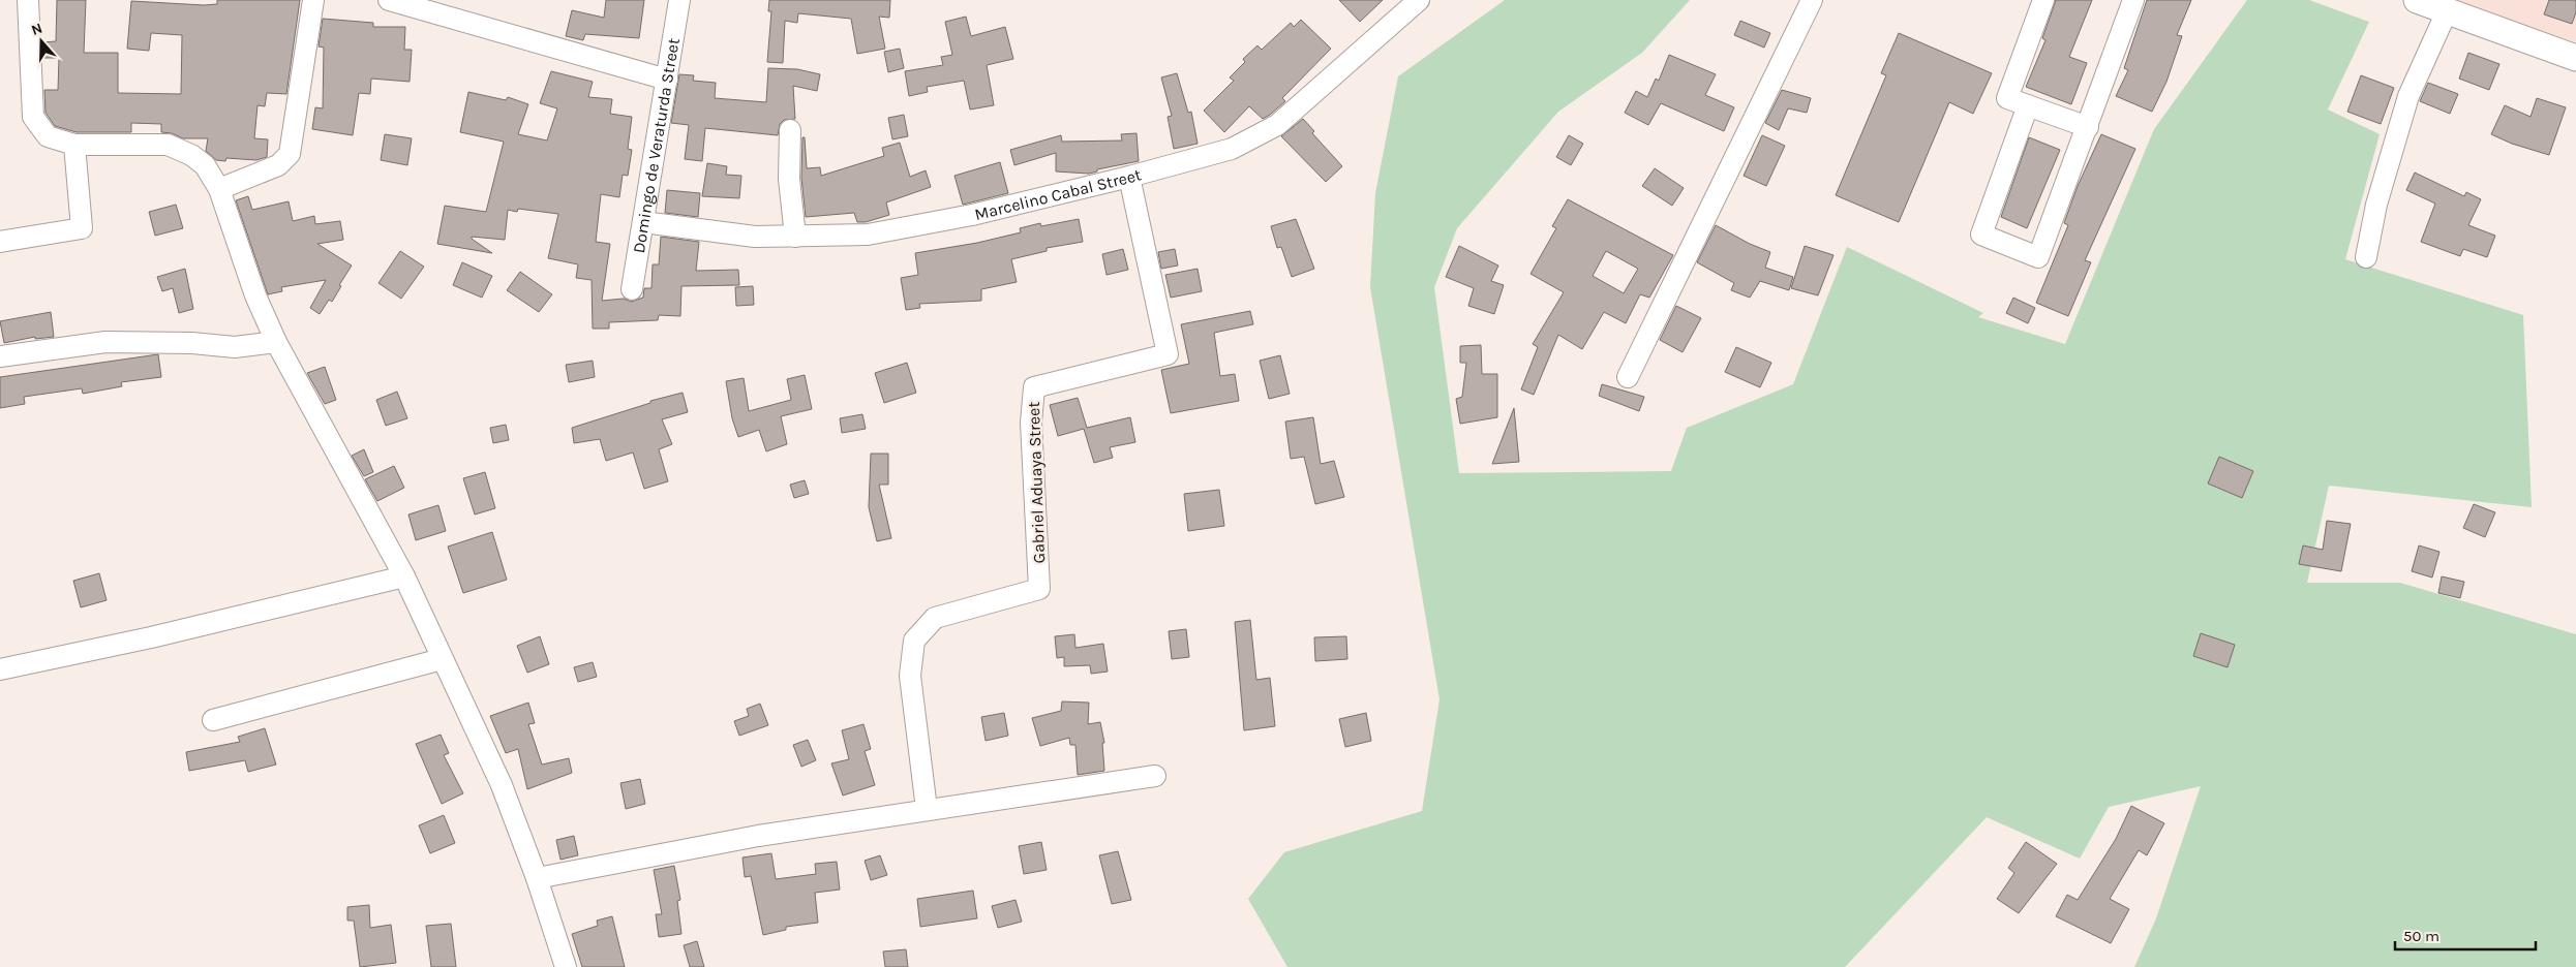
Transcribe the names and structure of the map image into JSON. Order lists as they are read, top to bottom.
{
  "streets": {
    "street": ["Domingo de Veraturda Street", "Marcelino Cabal Street", "Gabriel Aduaya Street"]
  },
  "crossings": [
    ["Domingo de Veraturda Street", "Marcelino Cabal Street"],
    ["Marcelino Cabal Street", "Gabriel Aduaya Street"]
  ],
  "scale_bar": "50 m",
  "north": "top"
}
